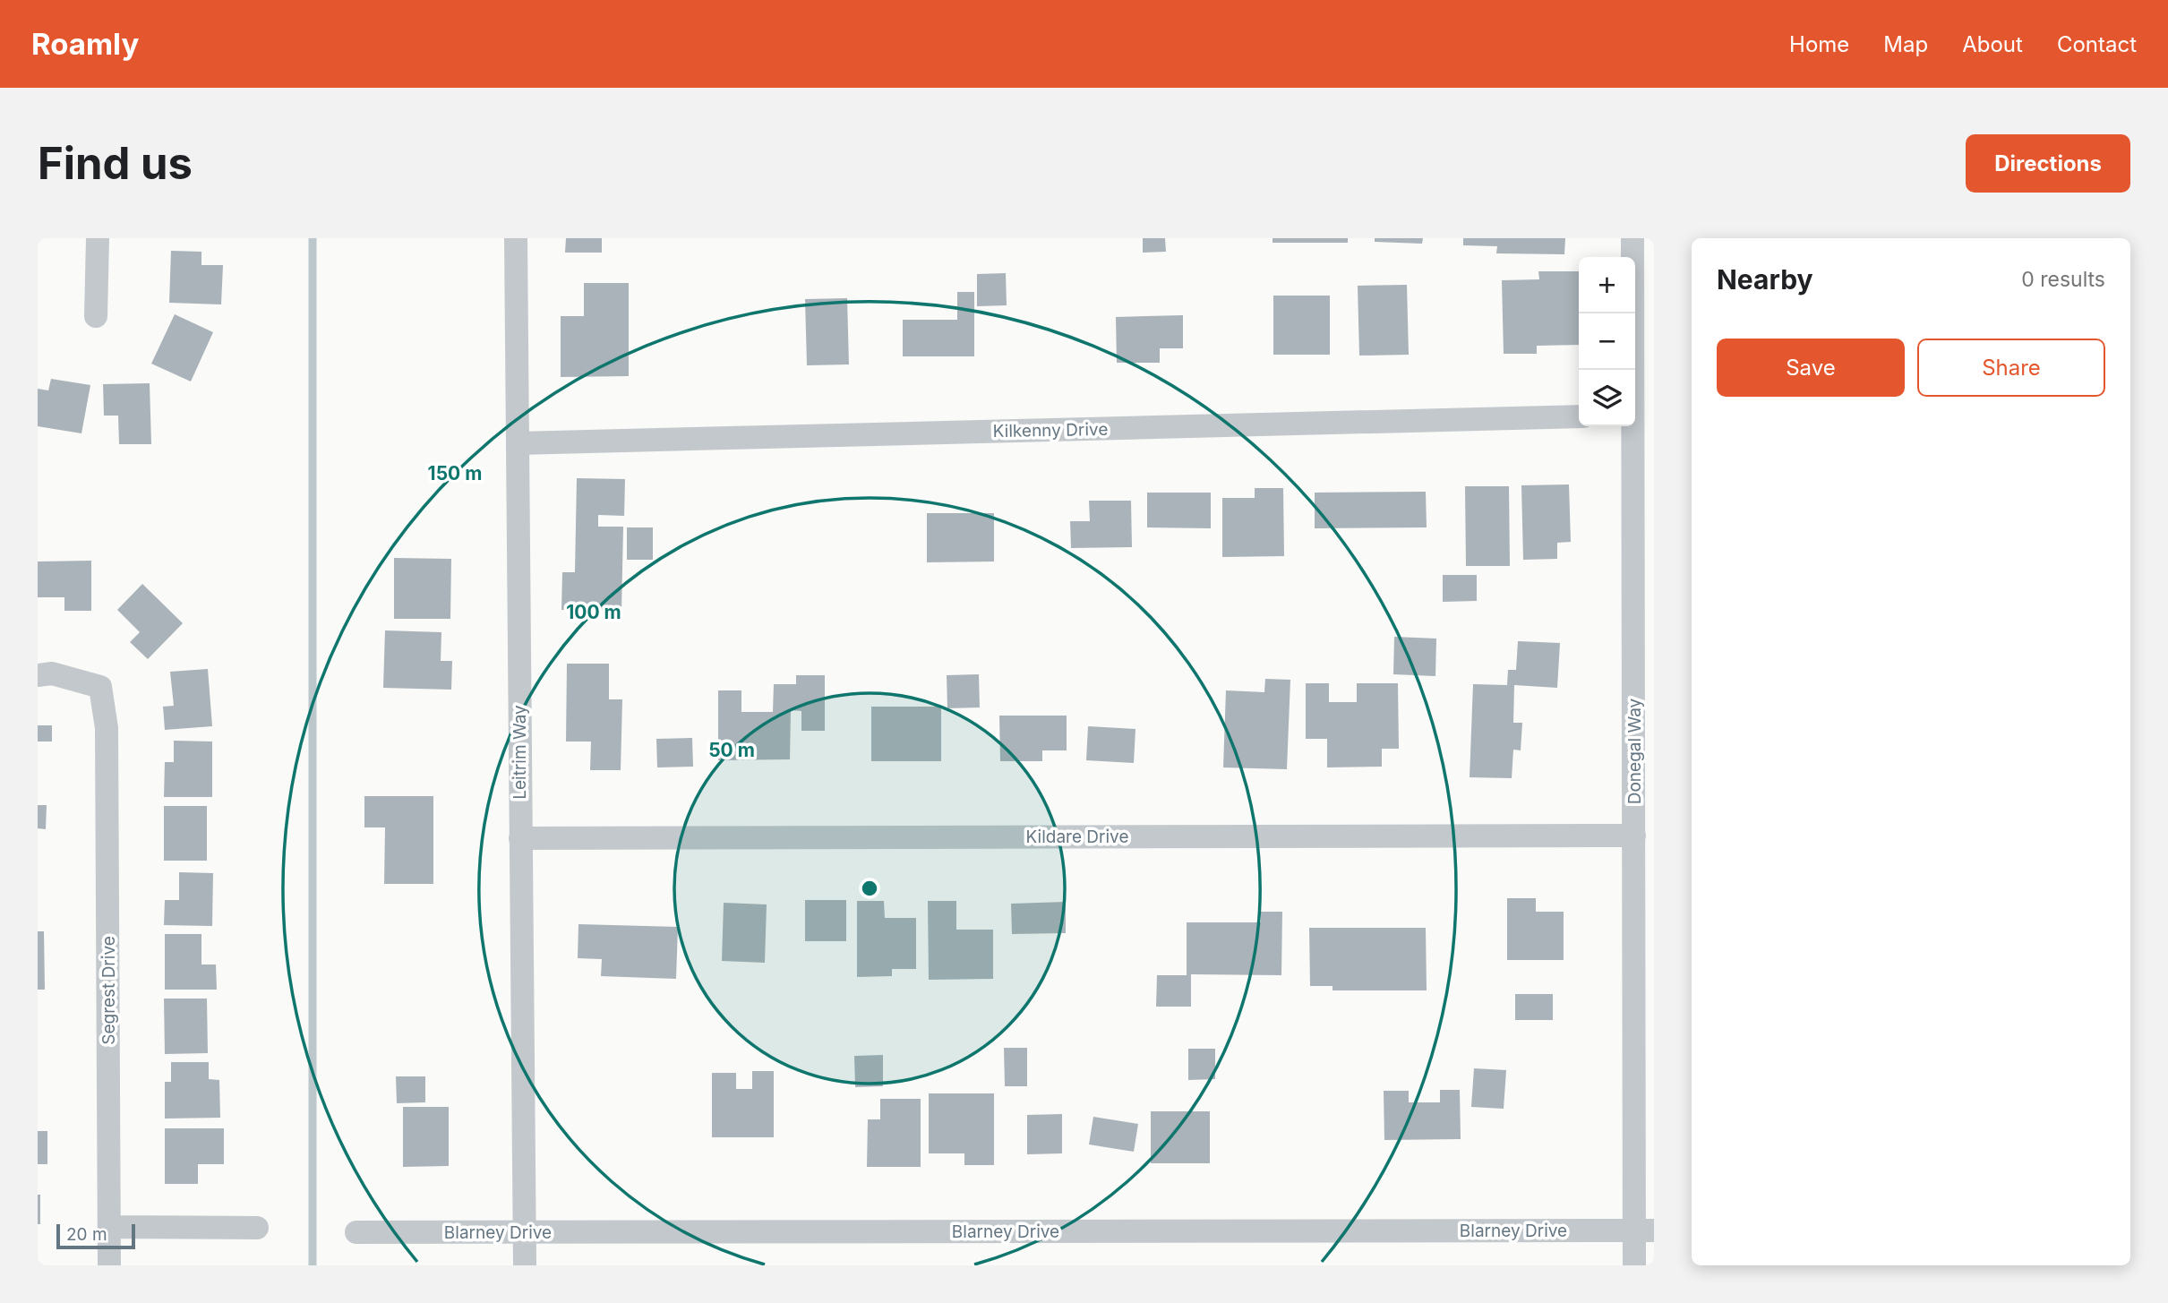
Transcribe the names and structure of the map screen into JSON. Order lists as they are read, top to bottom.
{
  "streets": {
    "street": [
      "Kilkenny Drive",
      "Donegal Way",
      "Leitrim Way",
      "Kildare Drive",
      "Segrest Drive",
      "Blarney Drive"
    ]
  },
  "crossings": [
    ["Kilkenny Drive", "Leitrim Way"],
    ["Donegal Way", "Kildare Drive"],
    ["Donegal Way", "Blarney Drive"],
    ["Leitrim Way", "Kildare Drive"],
    ["Leitrim Way", "Blarney Drive"]
  ],
  "scale_bar": "20 m",
  "page": {
    "header": "Roamly",
    "nav": [
      "Home",
      "Map",
      "About",
      "Contact"
    ],
    "buttons": [
      "Directions",
      ["Save", "Share"]
    ],
    "title": "Find us",
    "heading": ["Nearby", "0 results"],
    "map_buttons": ["+", "−"],
    "scale": "20 m"
  },
  "rings": ["150 m", "100 m", "50 m"]
}
